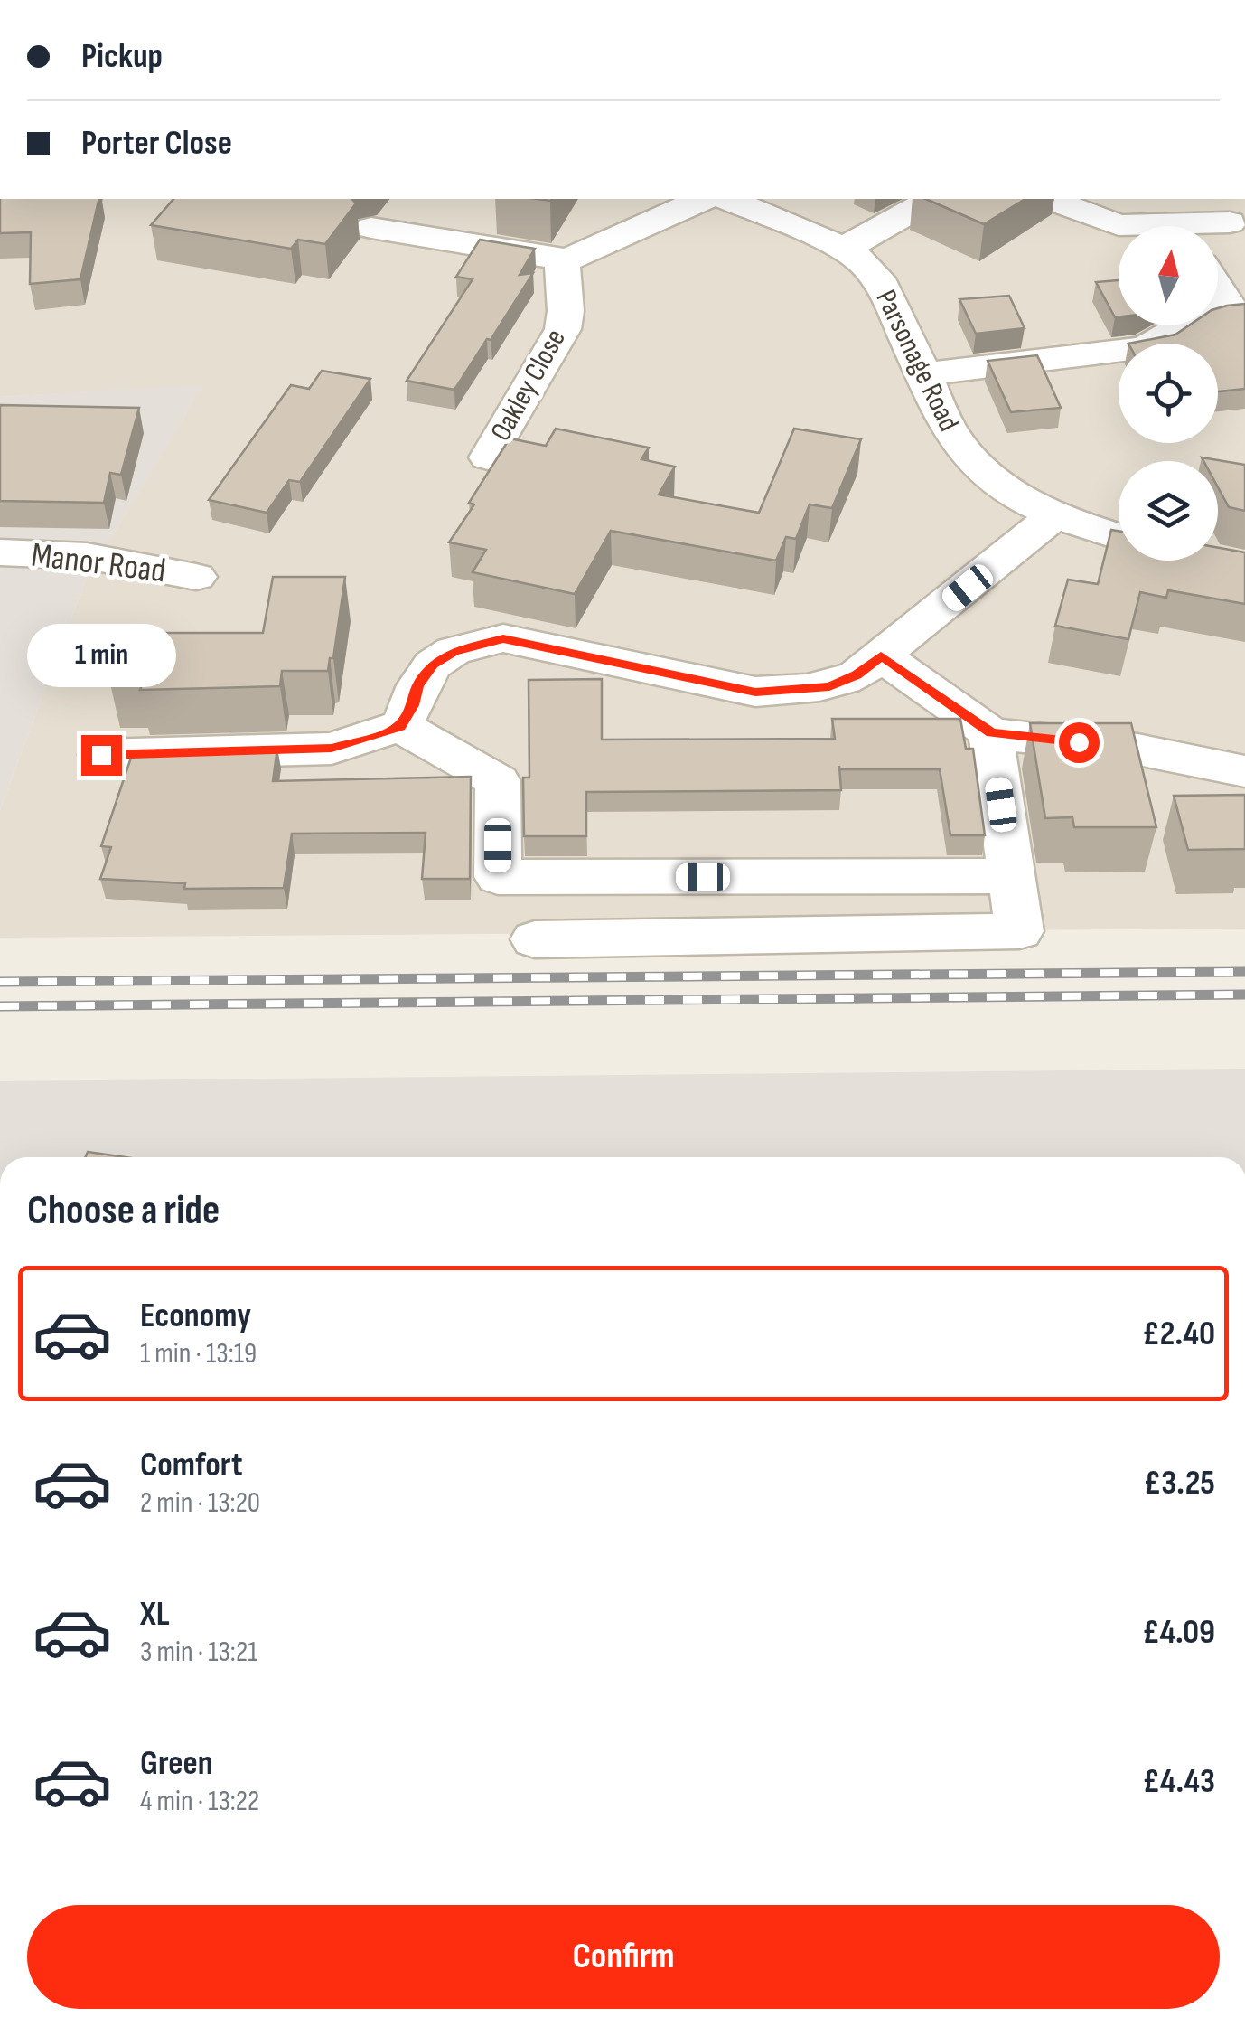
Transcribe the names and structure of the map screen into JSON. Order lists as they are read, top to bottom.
{
  "streets": {
    "street": ["Parsonage Road", "Oakley Close", "Manor Road"]
  },
  "north": "top",
  "page": {
    "banner": ["Pickup", "Porter Close"],
    "bubble": "1 min",
    "heading": "Choose a ride",
    "list": [
      {
        "name": "Economy",
        "note": "1 min · 13:19",
        "value": "£2.40"
      },
      {
        "name": "Comfort",
        "note": "2 min · 13:20",
        "value": "£3.25"
      },
      {
        "name": "XL",
        "note": "3 min · 13:21",
        "value": "£4.09"
      },
      {
        "name": "Green",
        "note": "4 min · 13:22",
        "value": "£4.43"
      }
    ],
    "buttons": "Confirm"
  }
}
